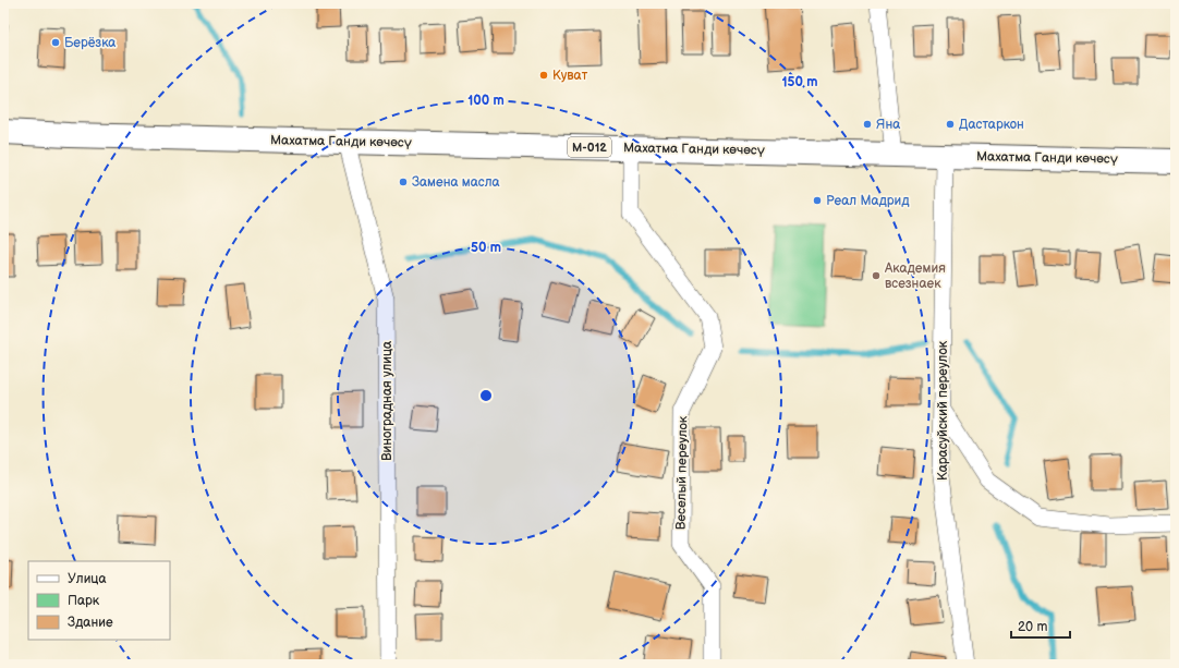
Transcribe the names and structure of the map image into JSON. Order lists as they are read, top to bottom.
{
  "streets": {
    "main road": ["Махатма Ганди көчөсү", "М-012"],
    "street": ["Виноградная улица", "Карасуйский переулок", "Веселый переулок"]
  },
  "crossings": [
    ["Махатма Ганди көчөсү", "Виноградная улица"],
    ["Махатма Ганди көчөсү", "Карасуйский переулок"],
    ["Махатма Ганди көчөсү", "Веселый переулок"]
  ],
  "places": [
    "Берёзка",
    "Куват",
    "Яна",
    "Дастаркон",
    "Замена масла",
    "Реал Мадрид",
    "Академия всезнаек"
  ],
  "legend": ["Улица", "Парк", "Здание"],
  "scale_bar": "20 m",
  "rings": ["150 m", "100 m", "50 m"]
}
